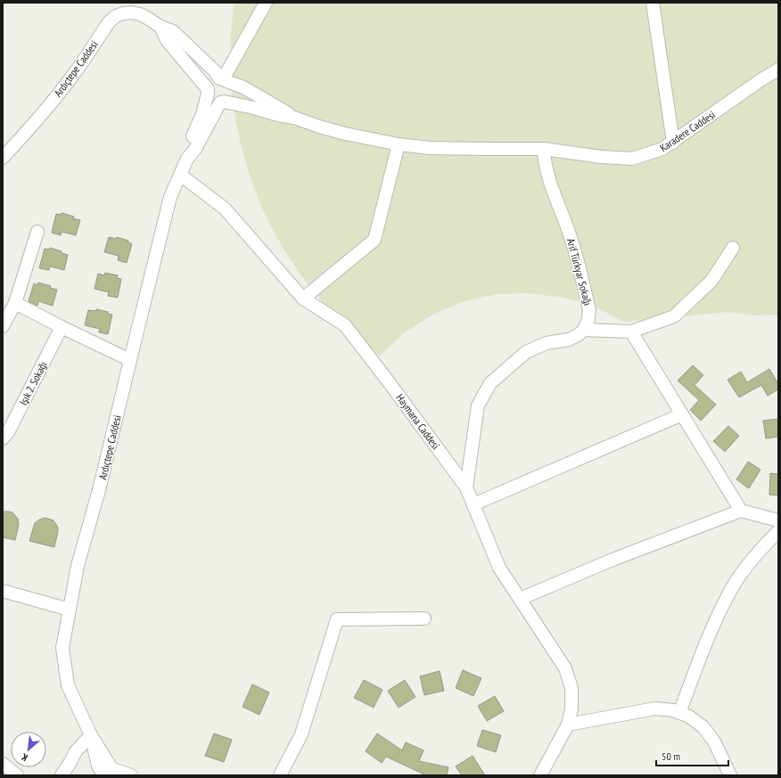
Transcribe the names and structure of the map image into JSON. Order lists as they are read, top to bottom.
{
  "streets": {
    "street": [
      "Ardıçtepe Caddesi",
      "Karadere Caddesi",
      "Arif Türkyar Sokağı",
      "Işık 2. Sokağı",
      "Haymana Caddesi"
    ]
  },
  "crossings": [
    ["Ardıçtepe Caddesi", "Haymana Caddesi"],
    ["Karadere Caddesi", "Arif Türkyar Sokağı"]
  ],
  "scale_bar": "50 m",
  "north": "bottom left"
}
